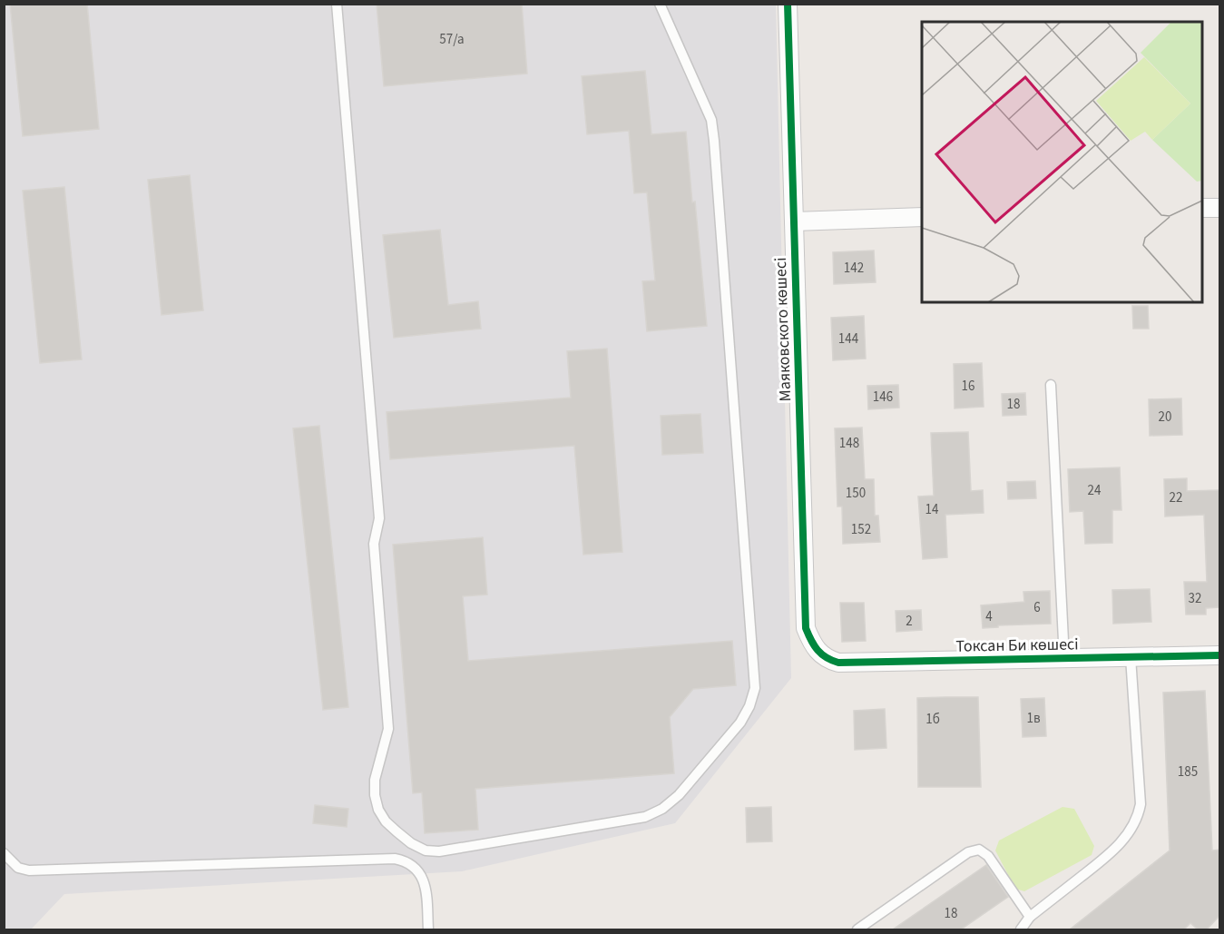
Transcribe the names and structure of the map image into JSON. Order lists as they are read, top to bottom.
{
  "streets": {
    "street": ["Маяковского көшесі", "Токсан Би көшесі"]
  },
  "crossings": [
    ["Маяковского көшесі", "Токсан Би көшесі"]
  ],
  "house_numbers": [
    "57/а",
    "142",
    "144",
    "16",
    "146",
    "18",
    "20",
    "148",
    "24",
    "150",
    "22",
    "14",
    "152",
    "32",
    "6",
    "4",
    "2",
    "1в",
    "1б",
    "185",
    "18"
  ]
}
